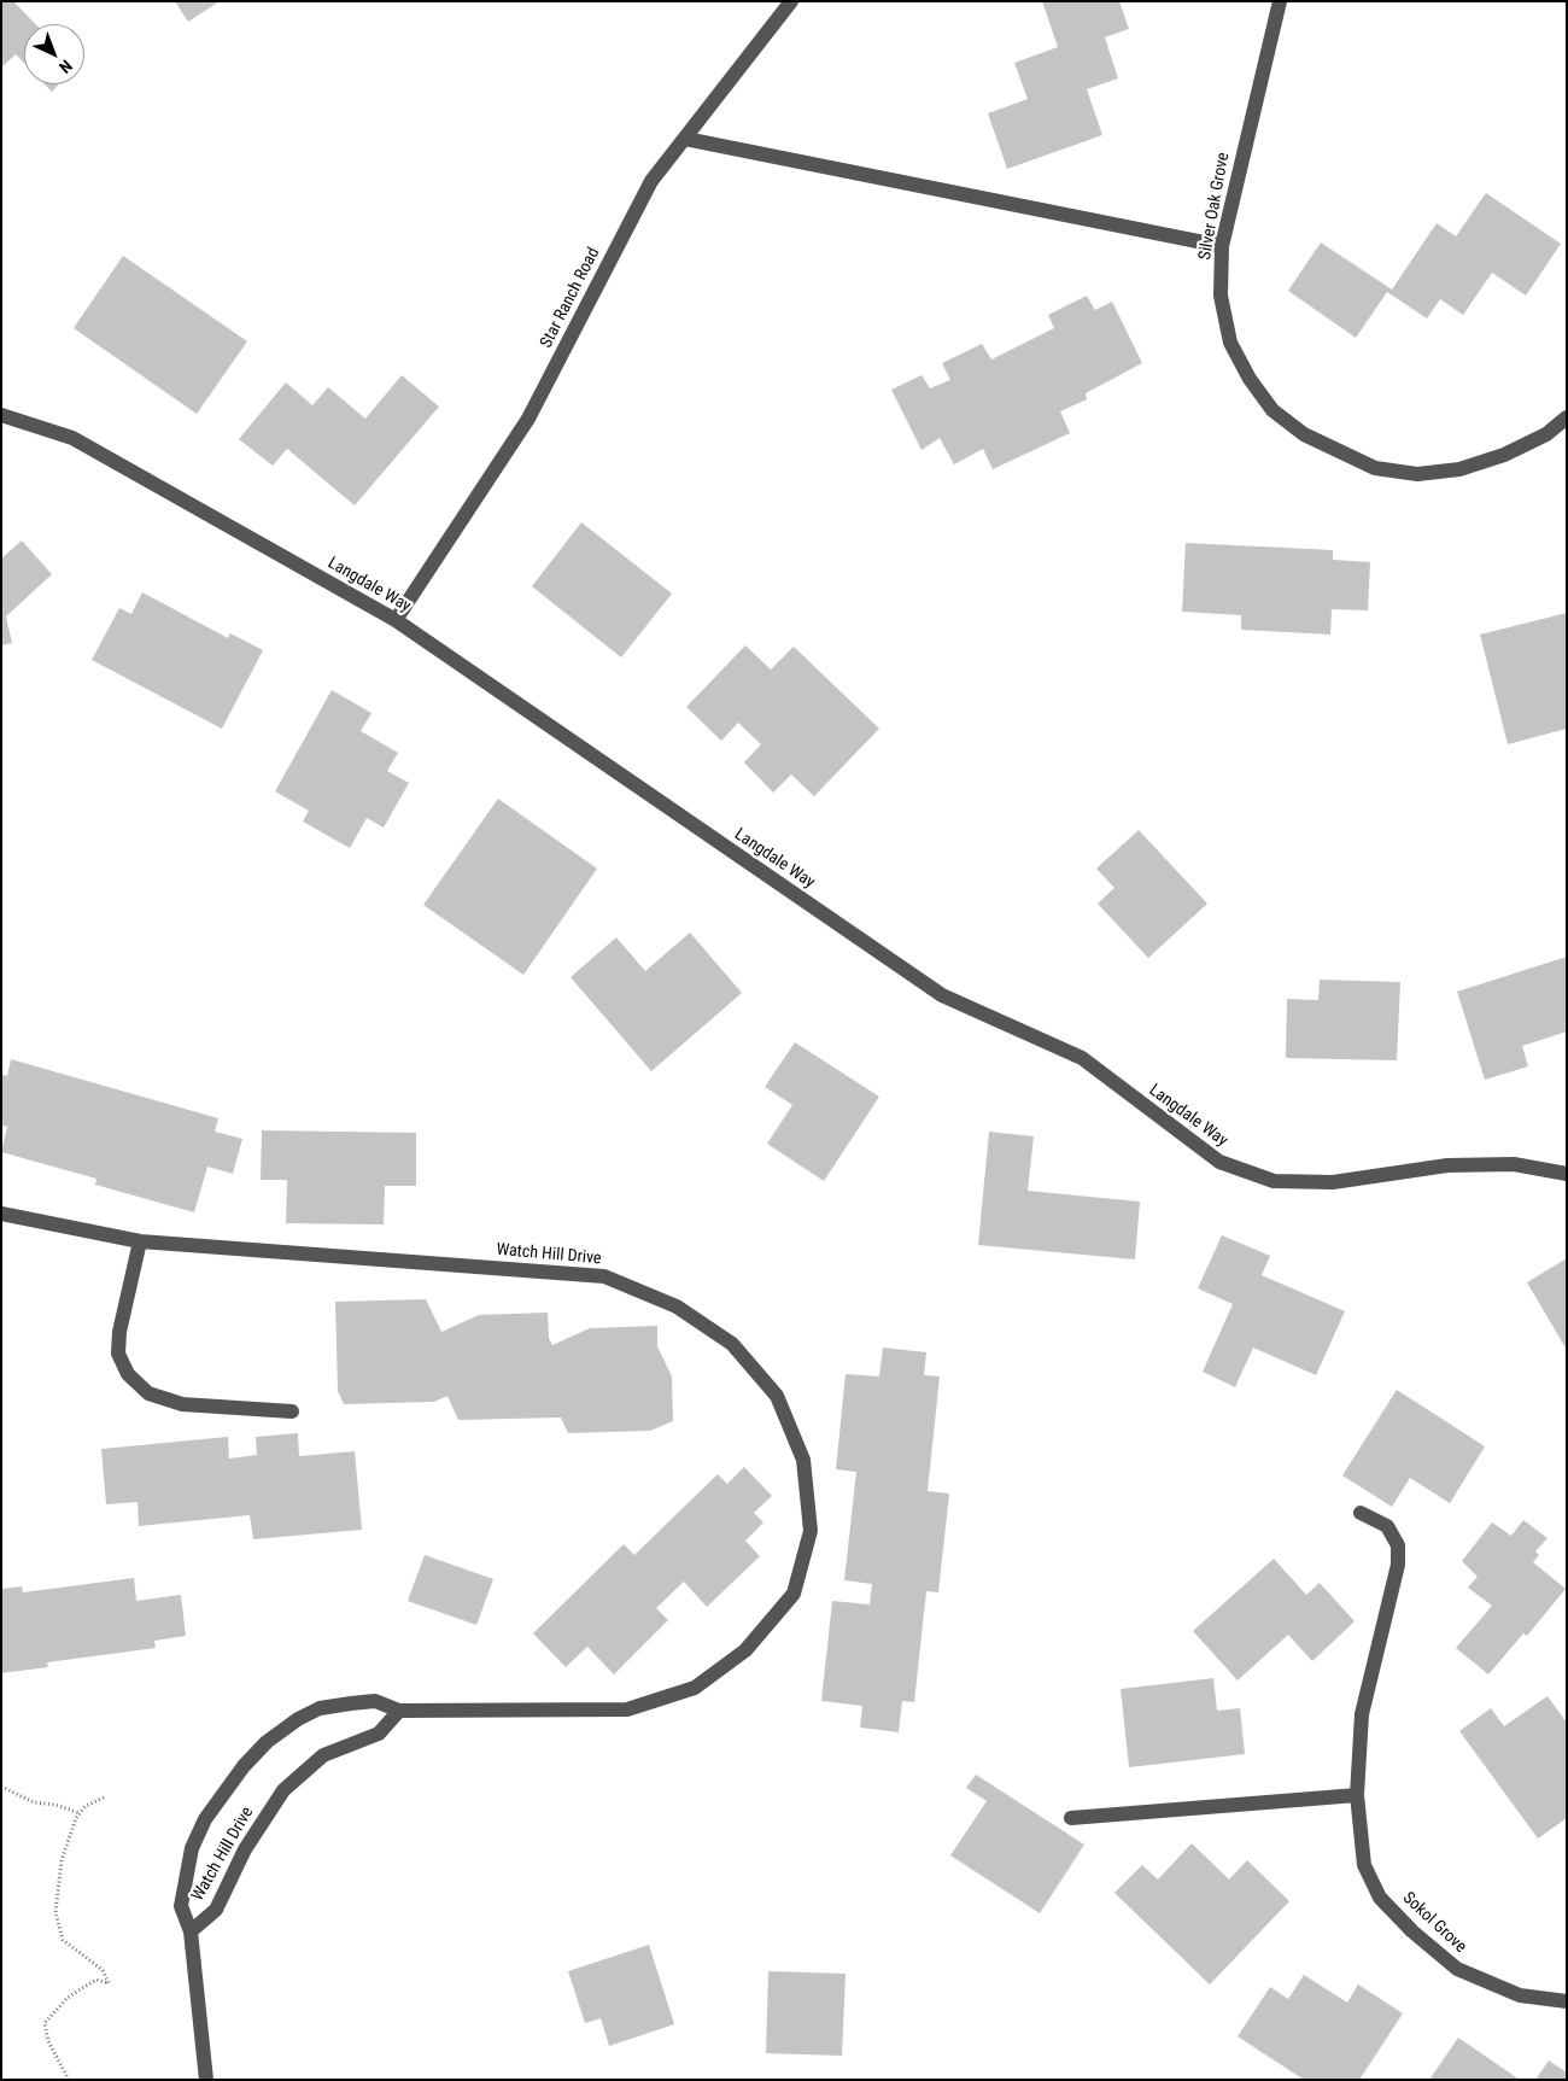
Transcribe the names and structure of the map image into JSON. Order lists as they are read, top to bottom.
{
  "streets": {
    "street": [
      "Silver Oak Grove",
      "Star Ranch Road",
      "Langdale Way",
      "Watch Hill Drive",
      "Sokol Grove"
    ]
  },
  "crossings": [
    ["Star Ranch Road", "Langdale Way"]
  ],
  "north": "bottom right"
}
